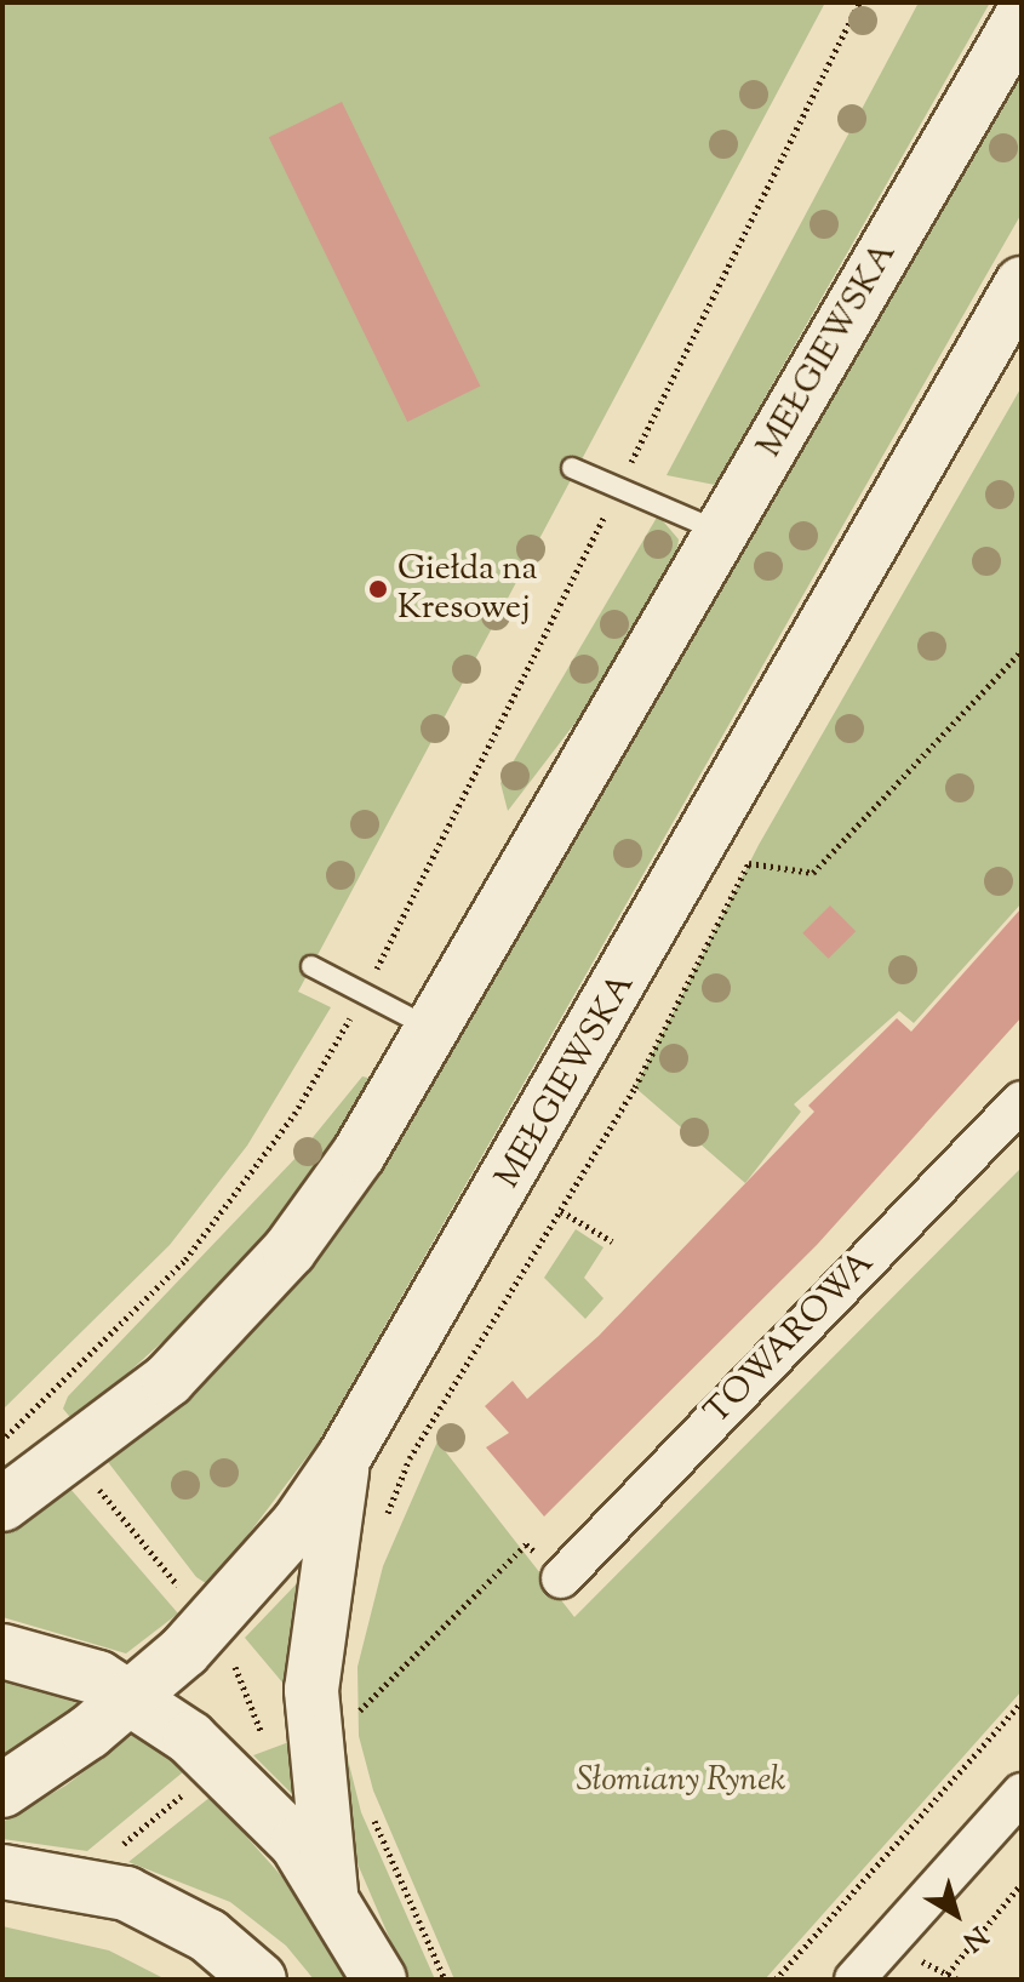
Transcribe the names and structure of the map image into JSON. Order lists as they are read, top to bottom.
{
  "streets": {
    "main road": ["MEŁGIEWSKA"],
    "street": ["TOWAROWA"]
  },
  "parks": ["Słomiany Rynek"],
  "places": ["Giełda na Kresowej"],
  "north": "bottom right"
}
